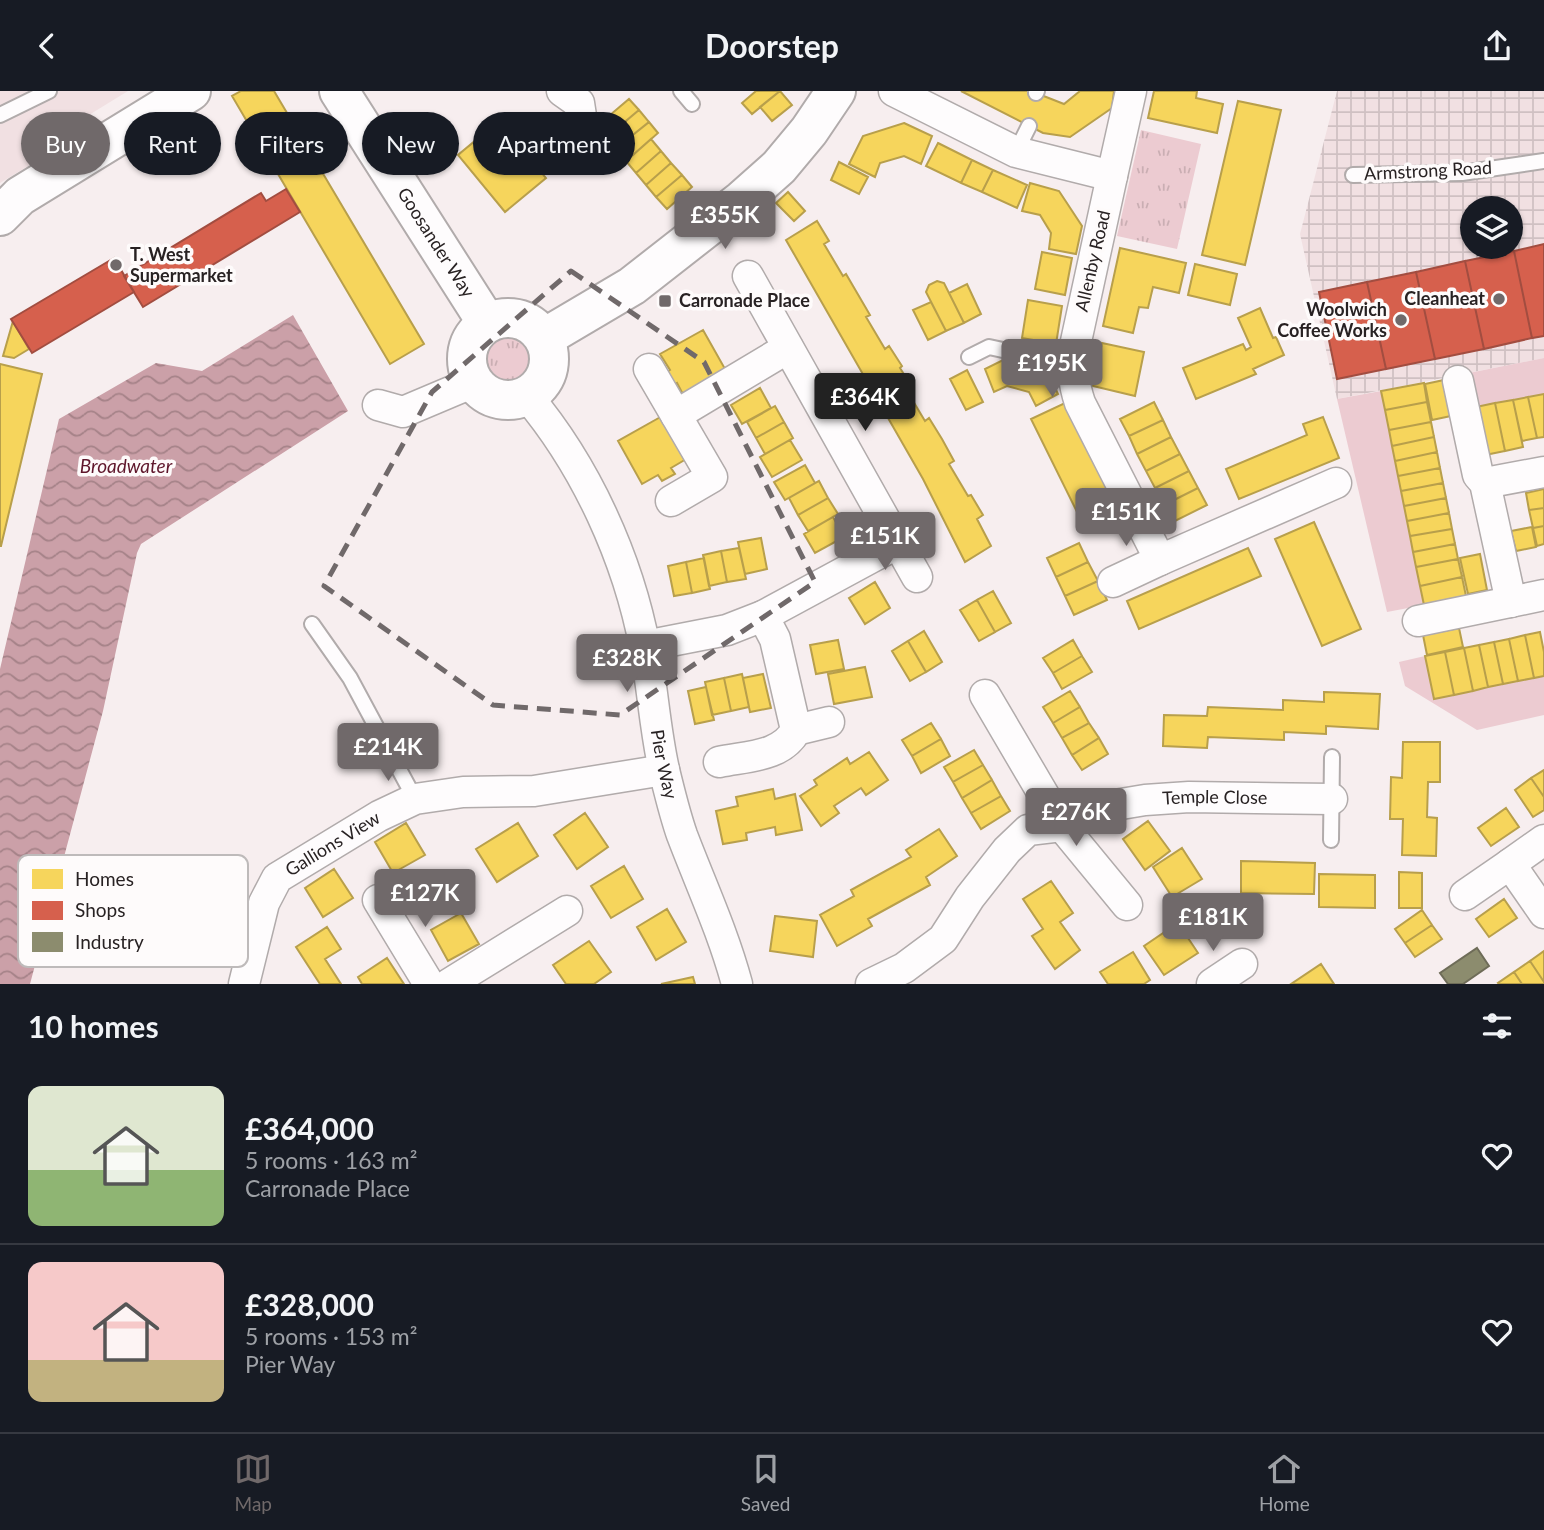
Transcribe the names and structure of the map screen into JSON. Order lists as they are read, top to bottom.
{
  "streets": {
    "street": [
      "Goosander Way",
      "Allenby Road",
      "Pier Way",
      "Temple Close",
      "Gallions View"
    ],
    "lane": ["Armstrong Road"]
  },
  "crossings": [
    ["Goosander Way", "Pier Way"],
    ["Pier Way", "Gallions View"]
  ],
  "water": ["Broadwater"],
  "places": {
    "other": ["T. West Supermarket", "Cleanheat", "Woolwich Coffee Works"],
    "transit": ["Carronade Place"]
  },
  "legend": ["Homes", "Shops", "Industry"],
  "page": {
    "header": "Doorstep",
    "chip": [
      "Buy",
      "Rent",
      "Filters",
      "New",
      "Apartment"
    ],
    "price": [
      "£355K",
      "£195K",
      "£364K",
      "£151K",
      "£151K",
      "£328K",
      "£214K",
      "£276K",
      "£127K",
      "£181K"
    ],
    "heading": "10 homes",
    "list": [
      {
        "name": "£364,000",
        "note": "5 rooms · 163 m² · Carronade Place"
      },
      {
        "name": "£328,000",
        "note": "5 rooms · 153 m² · Pier Way"
      }
    ],
    "tabs": ["Map", "Saved", "Home"]
  }
}
